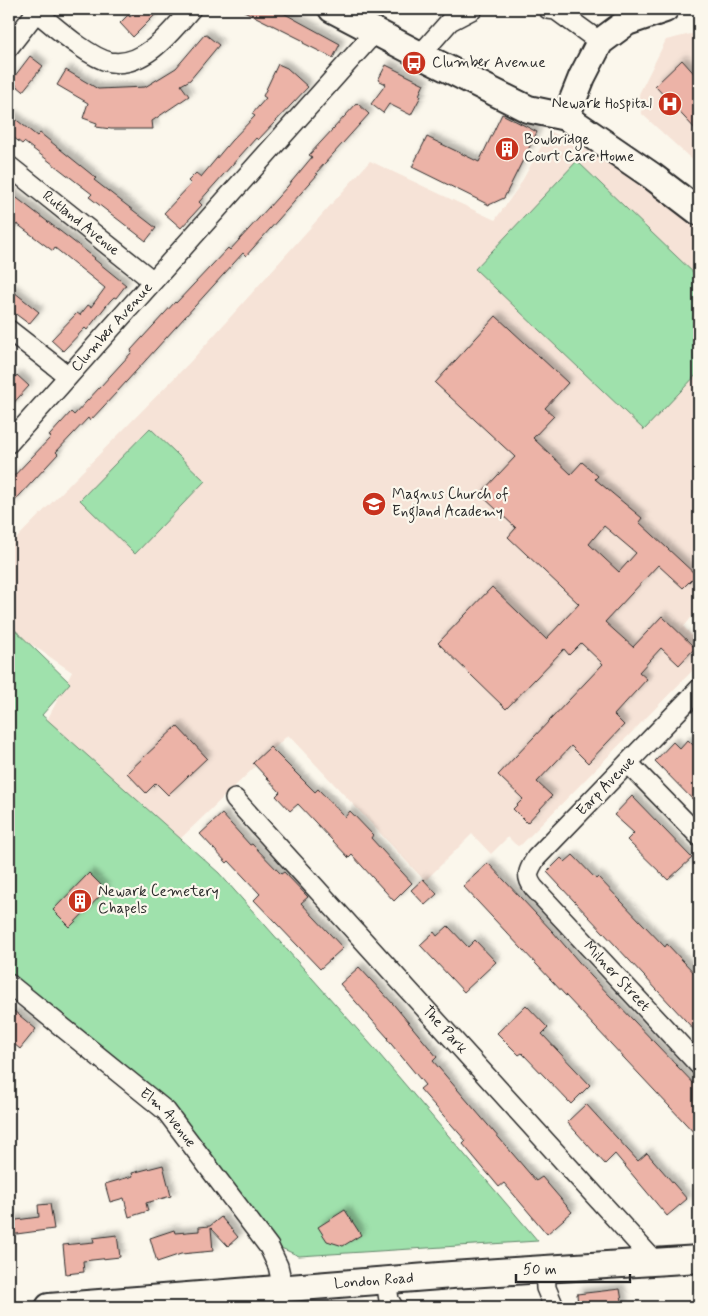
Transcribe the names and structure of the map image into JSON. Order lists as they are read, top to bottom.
{
  "streets": {
    "main road": ["London Road"],
    "street": [
      "Rutland Avenue",
      "Clumber Avenue",
      "Earp Avenue",
      "Milner Street",
      "The Park",
      "Elm Avenue"
    ]
  },
  "crossings": [
    ["Rutland Avenue", "Clumber Avenue"],
    ["Earp Avenue", "Milner Street"],
    ["The Park", "London Road"],
    ["Elm Avenue", "London Road"]
  ],
  "places": {
    "bus stop": ["Clumber Avenue"],
    "hospital": ["Newark Hospital"],
    "building": ["Bowbridge Court Care Home", "Newark Cemetery Chapels"],
    "school or university": ["Magnus Church of England Academy"]
  },
  "scale_bar": "50 m"
}
